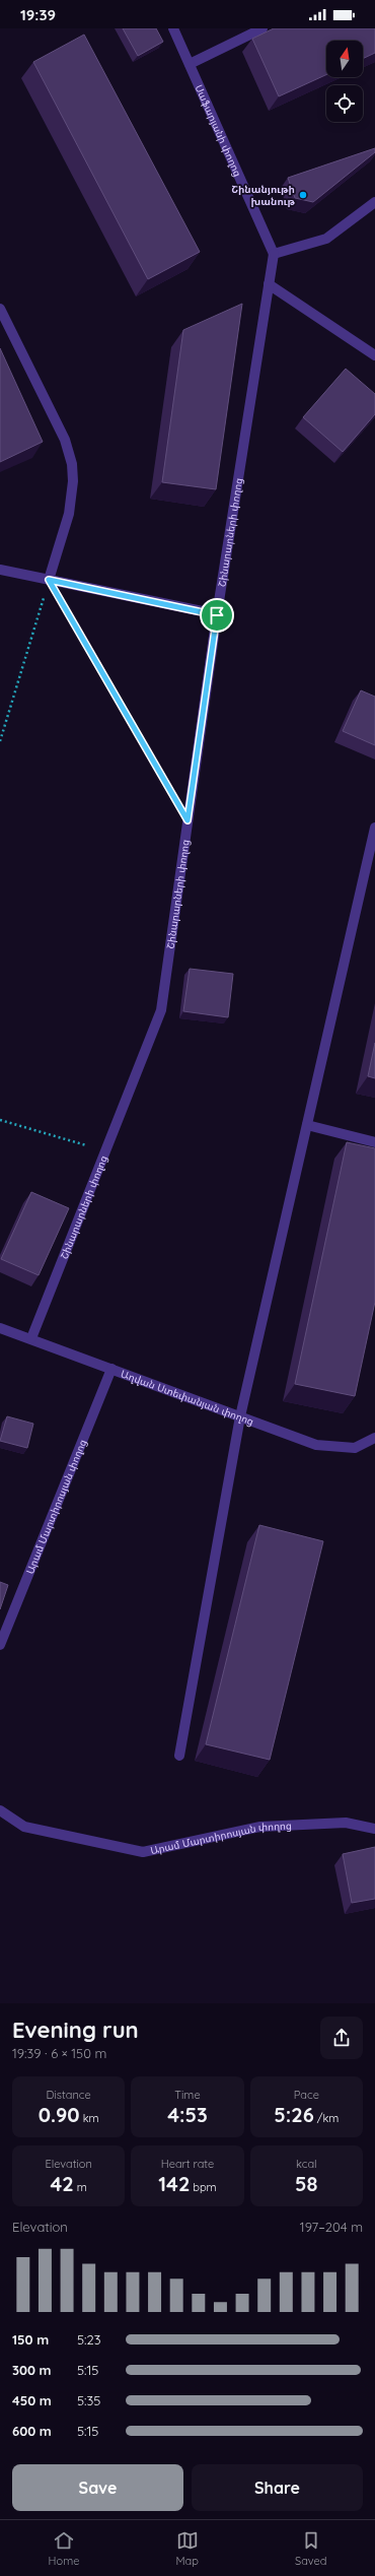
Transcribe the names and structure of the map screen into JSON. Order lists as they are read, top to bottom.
{
  "streets": {
    "street": [
      "Սաֆարյանի փողոց",
      "Շինարարների փողոց",
      "Աղվան Ստեփանյան փողոց",
      "Արամ Մարտիրոսյան փողոց"
    ]
  },
  "crossings": [
    ["Սաֆարյանի փողոց", "Շինարարների փողոց"],
    ["Շինարարների փողոց", "Աղվան Ստեփանյան փողոց"],
    ["Աղվան Ստեփանյան փողոց", "Արամ Մարտիրոսյան փողոց"]
  ],
  "places": ["Շինանյութի խանութ"],
  "north": "top",
  "page": {
    "status": "19:39",
    "heading": ["Evening run", "19:39 · 6 × 150 m"],
    "stats": [
      ["Distance", "0.90 km"],
      ["Time", "4:53"],
      ["Pace", "5:26 /km"],
      ["Elevation", "42 m"],
      ["Heart rate", "142 bpm"],
      ["kcal", "58"]
    ],
    "chart": ["Elevation", "197–204 m"],
    "list": [
      {
        "name": "150 m",
        "note": "5:23"
      },
      {
        "name": "300 m",
        "note": "5:15"
      },
      {
        "name": "450 m",
        "note": "5:35"
      },
      {
        "name": "600 m",
        "note": "5:15"
      }
    ],
    "buttons": ["Save", "Share"],
    "tabs": ["Home", "Map", "Saved"]
  }
}
